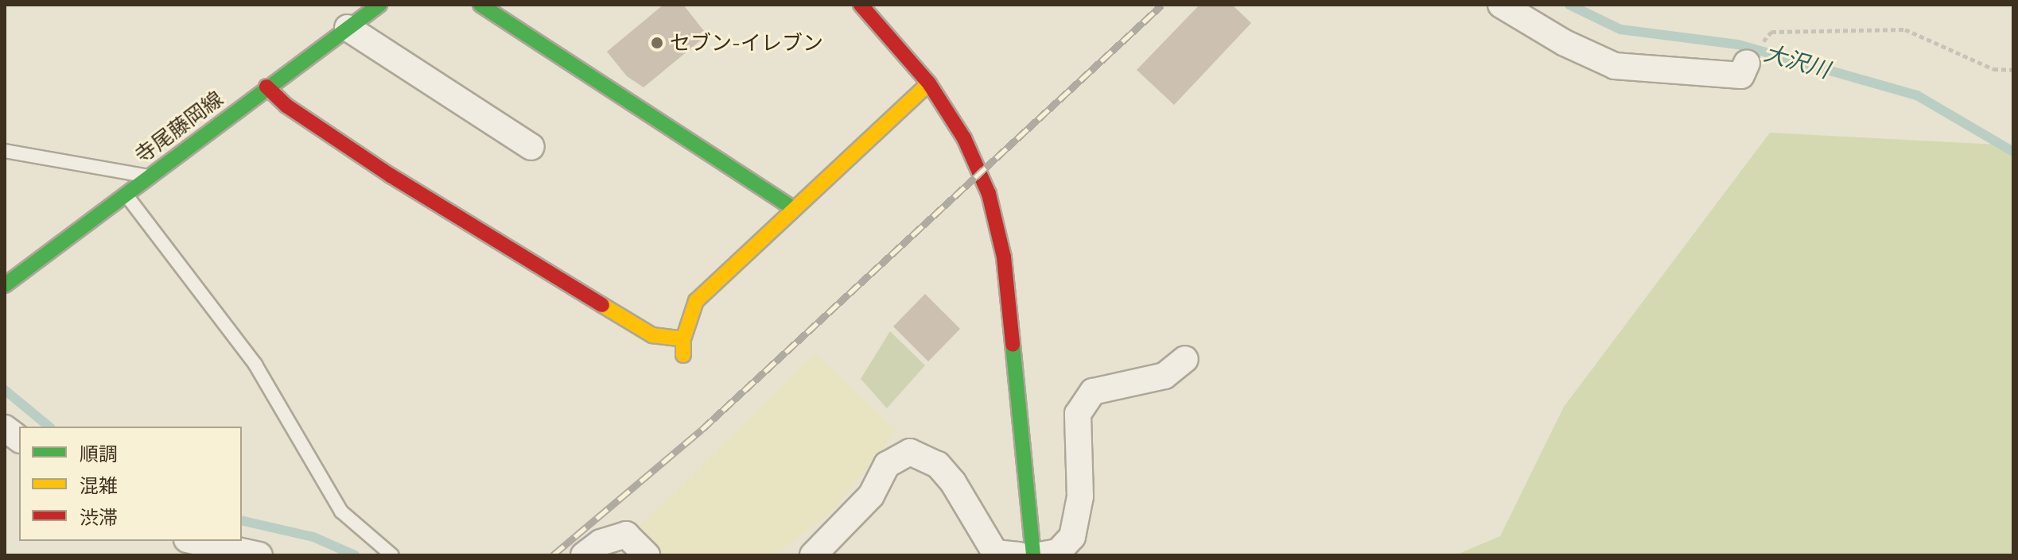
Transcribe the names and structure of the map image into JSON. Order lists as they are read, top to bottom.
{
  "streets": {
    "street": ["寺尾藤岡線"]
  },
  "water": ["大沢川"],
  "places": ["セブン-イレブン"],
  "legend": ["順調", "混雑", "渋滞"]
}
